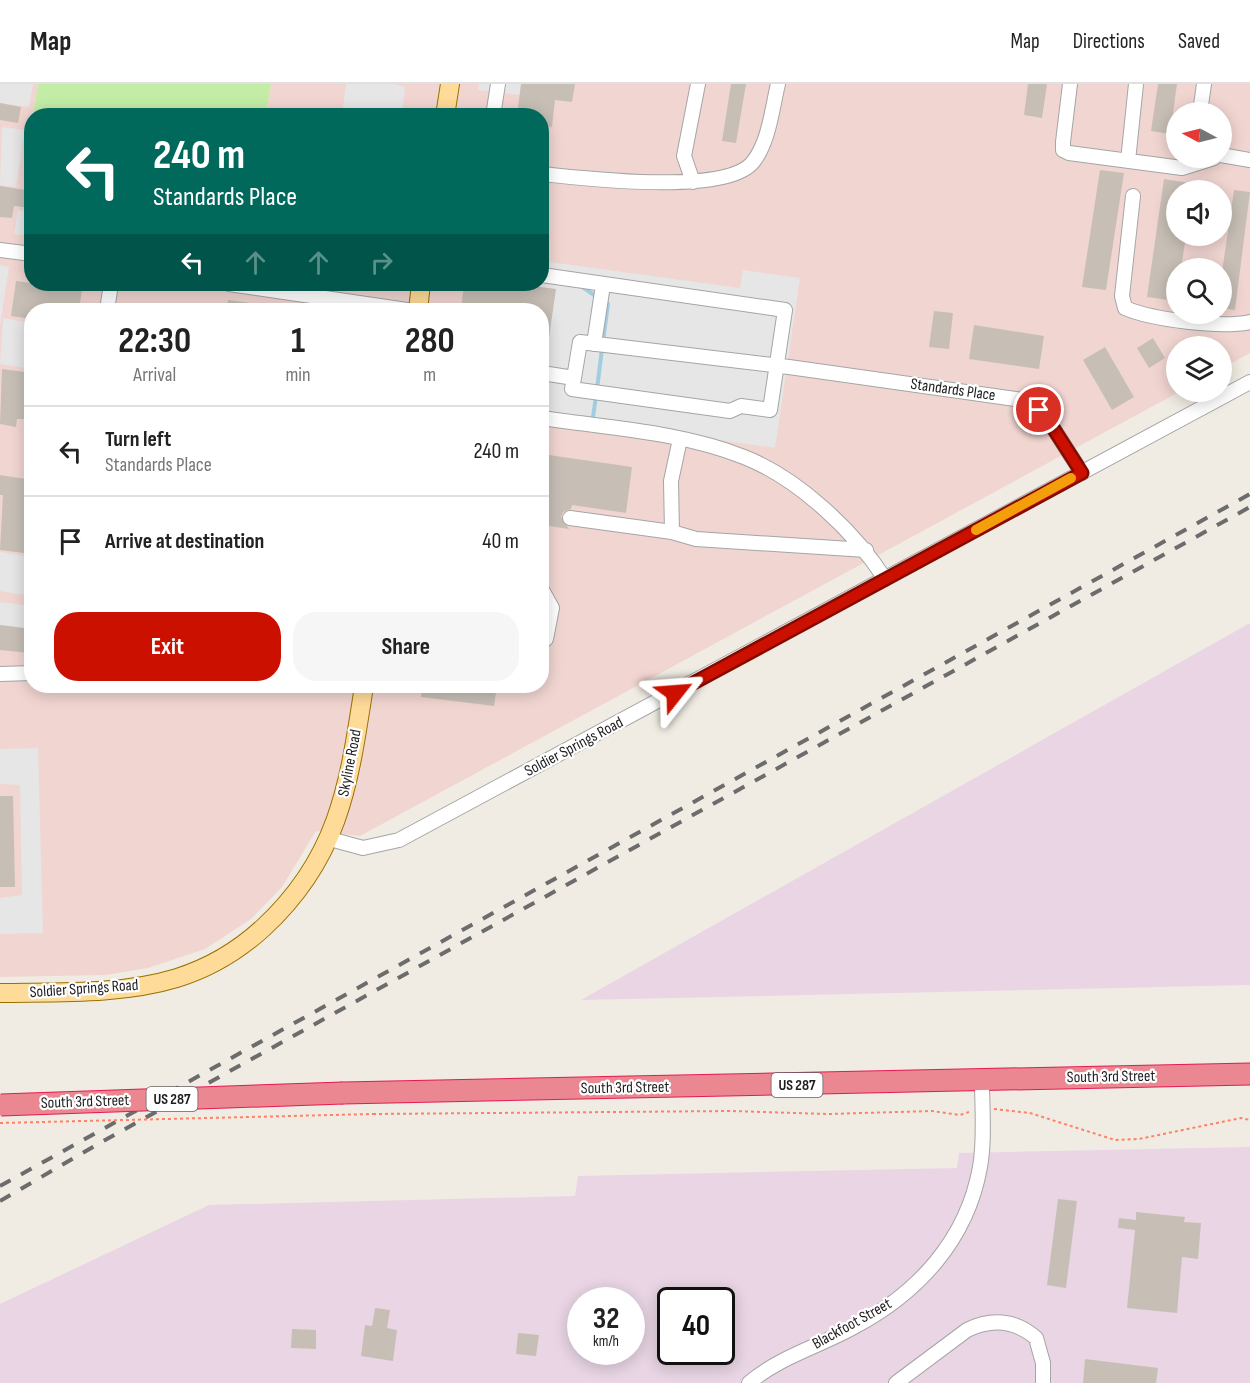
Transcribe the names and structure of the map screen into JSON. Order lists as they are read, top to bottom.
{
  "streets": {
    "highway": ["South 3rd Street", "US 287"],
    "main road": ["Soldier Springs Road", "Skyline Road"],
    "street": ["Standards Place", "Blackfoot Street"]
  },
  "crossings": [
    ["Standards Place", "Soldier Springs Road"],
    ["Soldier Springs Road", "Skyline Road"],
    ["South 3rd Street", "Blackfoot Street"]
  ],
  "north": "left",
  "page": {
    "header": "Map",
    "nav": ["Map", "Directions", "Saved"],
    "turn": ["240 m", "Standards Place"],
    "eta": [
      "22:30",
      "Arrival",
      "1",
      "min",
      "280",
      "m"
    ],
    "list": [
      {
        "name": "Turn left",
        "note": "Standards Place",
        "value": "240 m"
      },
      {
        "name": "Arrive at destination",
        "value": "40 m"
      }
    ],
    "buttons": ["Exit", "Share"],
    "speed": "32 km/h",
    "limit": "40"
  }
}
